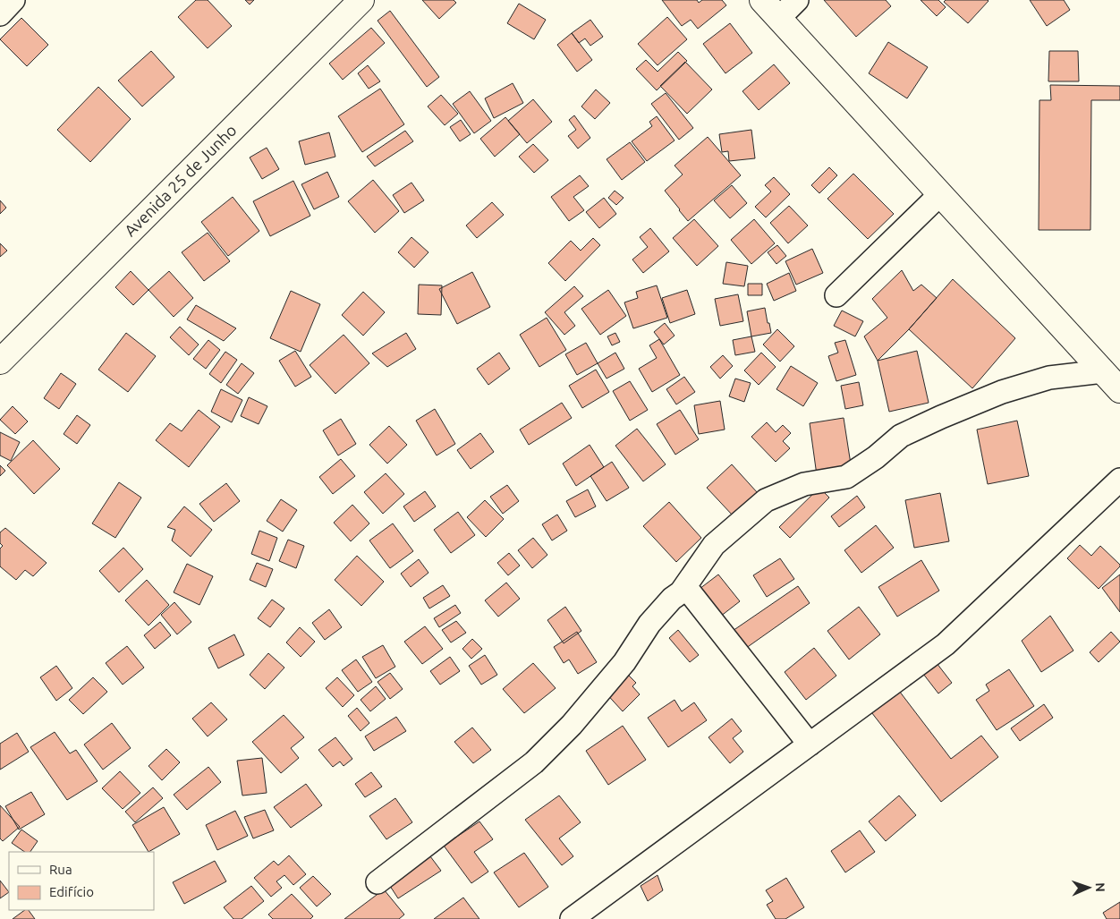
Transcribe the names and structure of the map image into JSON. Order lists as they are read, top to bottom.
{
  "streets": {
    "street": ["Avenida 25 de Junho"]
  },
  "legend": ["Rua", "Edifício"],
  "north": "right"
}
